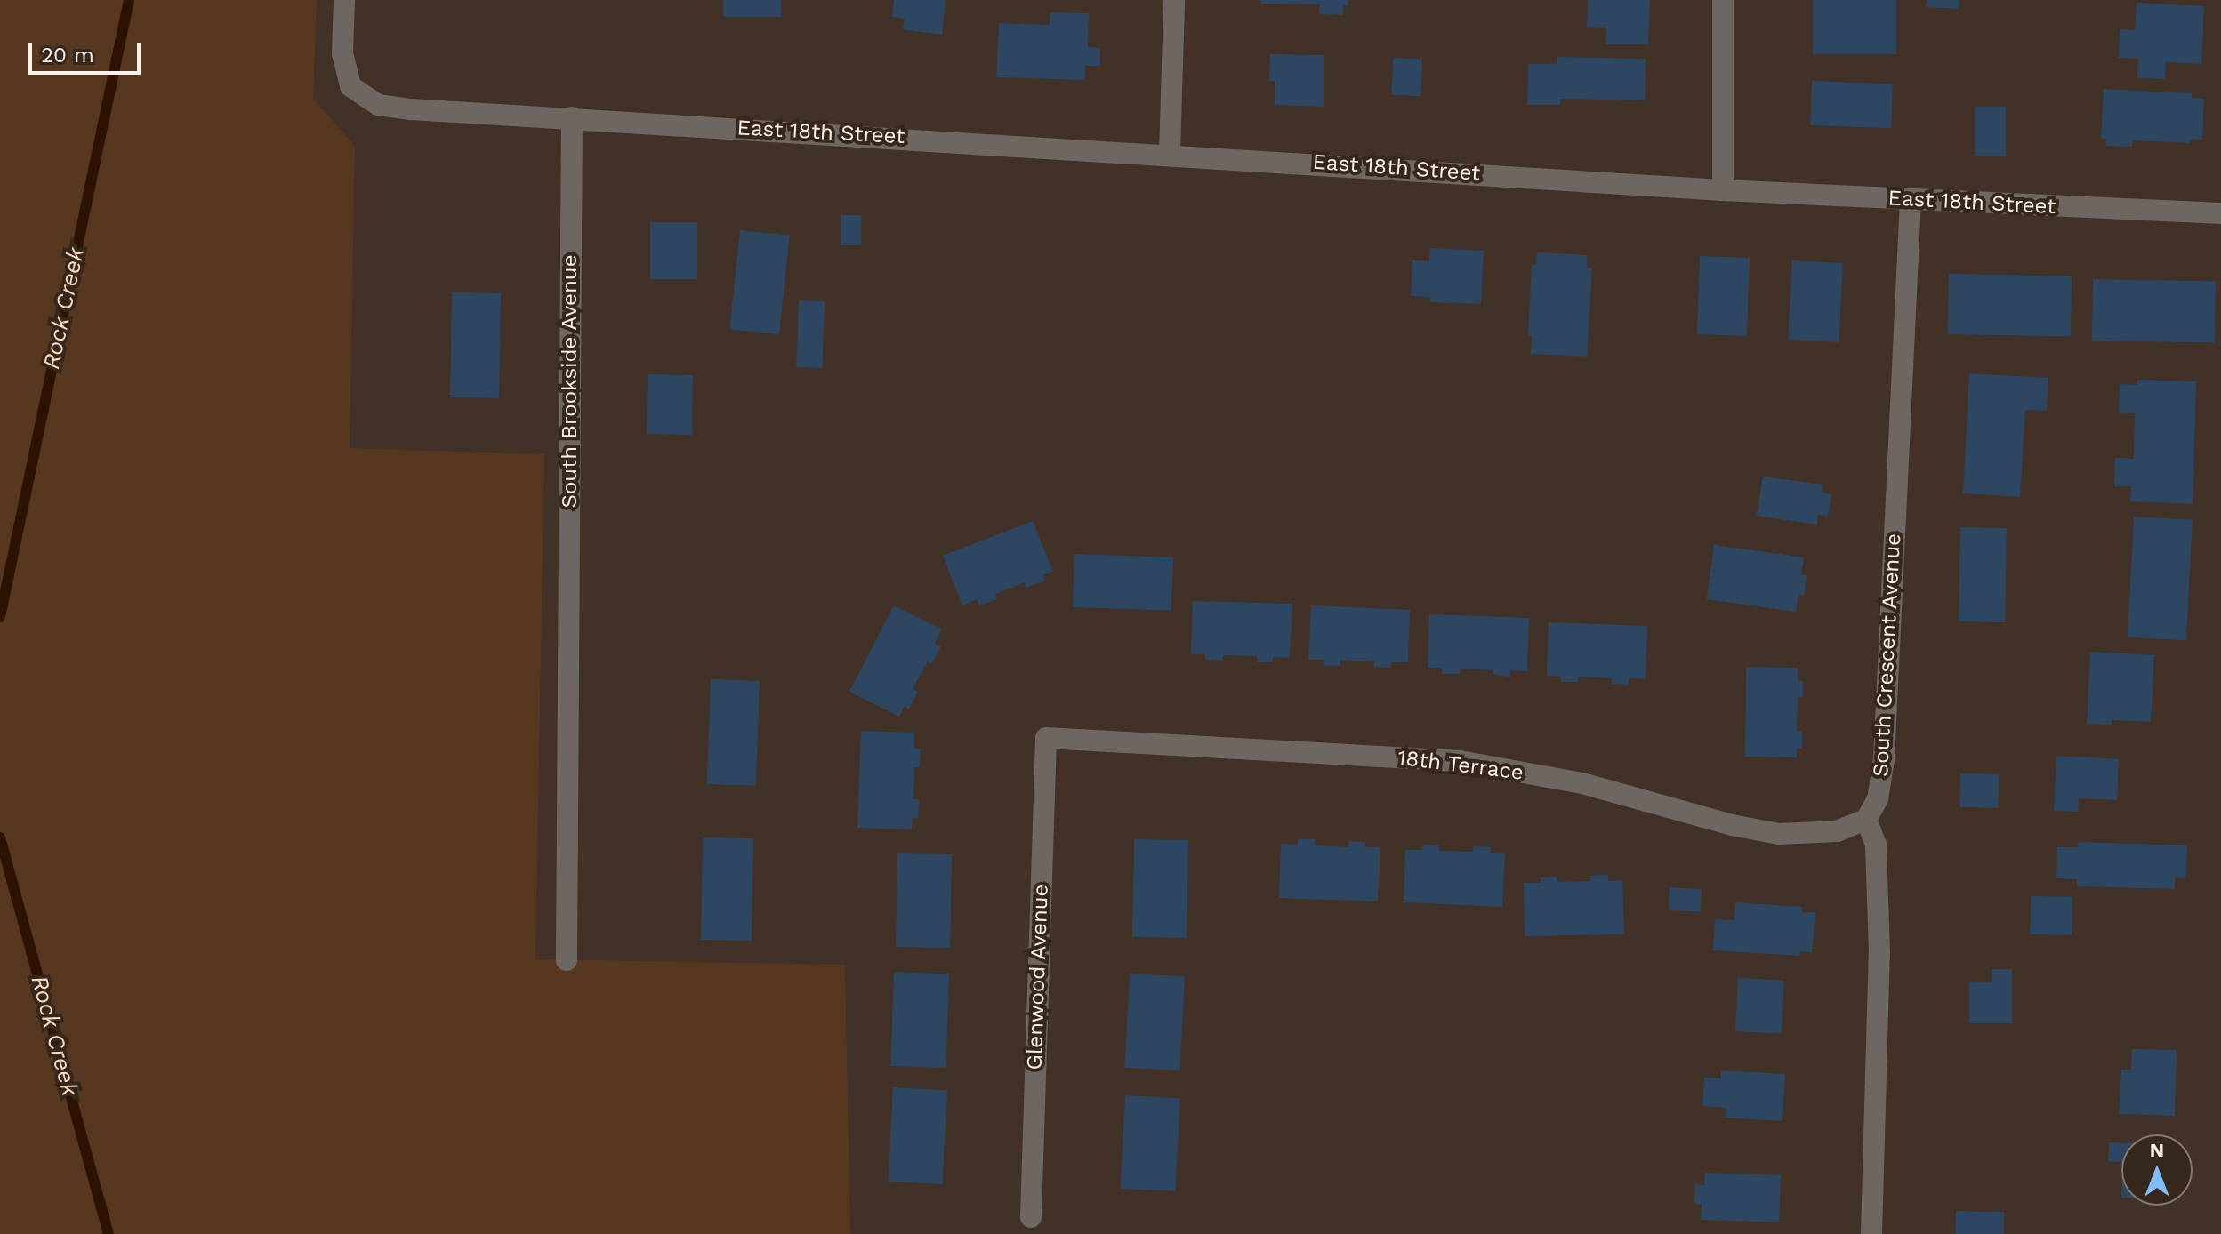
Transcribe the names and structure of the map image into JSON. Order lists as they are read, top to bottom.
{
  "streets": {
    "street": [
      "East 18th Street",
      "South Brookside Avenue",
      "South Crescent Avenue",
      "18th Terrace",
      "Glenwood Avenue"
    ]
  },
  "crossings": [
    ["East 18th Street", "South Brookside Avenue"],
    ["East 18th Street", "South Crescent Avenue"],
    ["South Crescent Avenue", "18th Terrace"],
    ["18th Terrace", "Glenwood Avenue"]
  ],
  "water": ["Rock Creek"],
  "scale_bar": "20 m",
  "north": "top"
}
